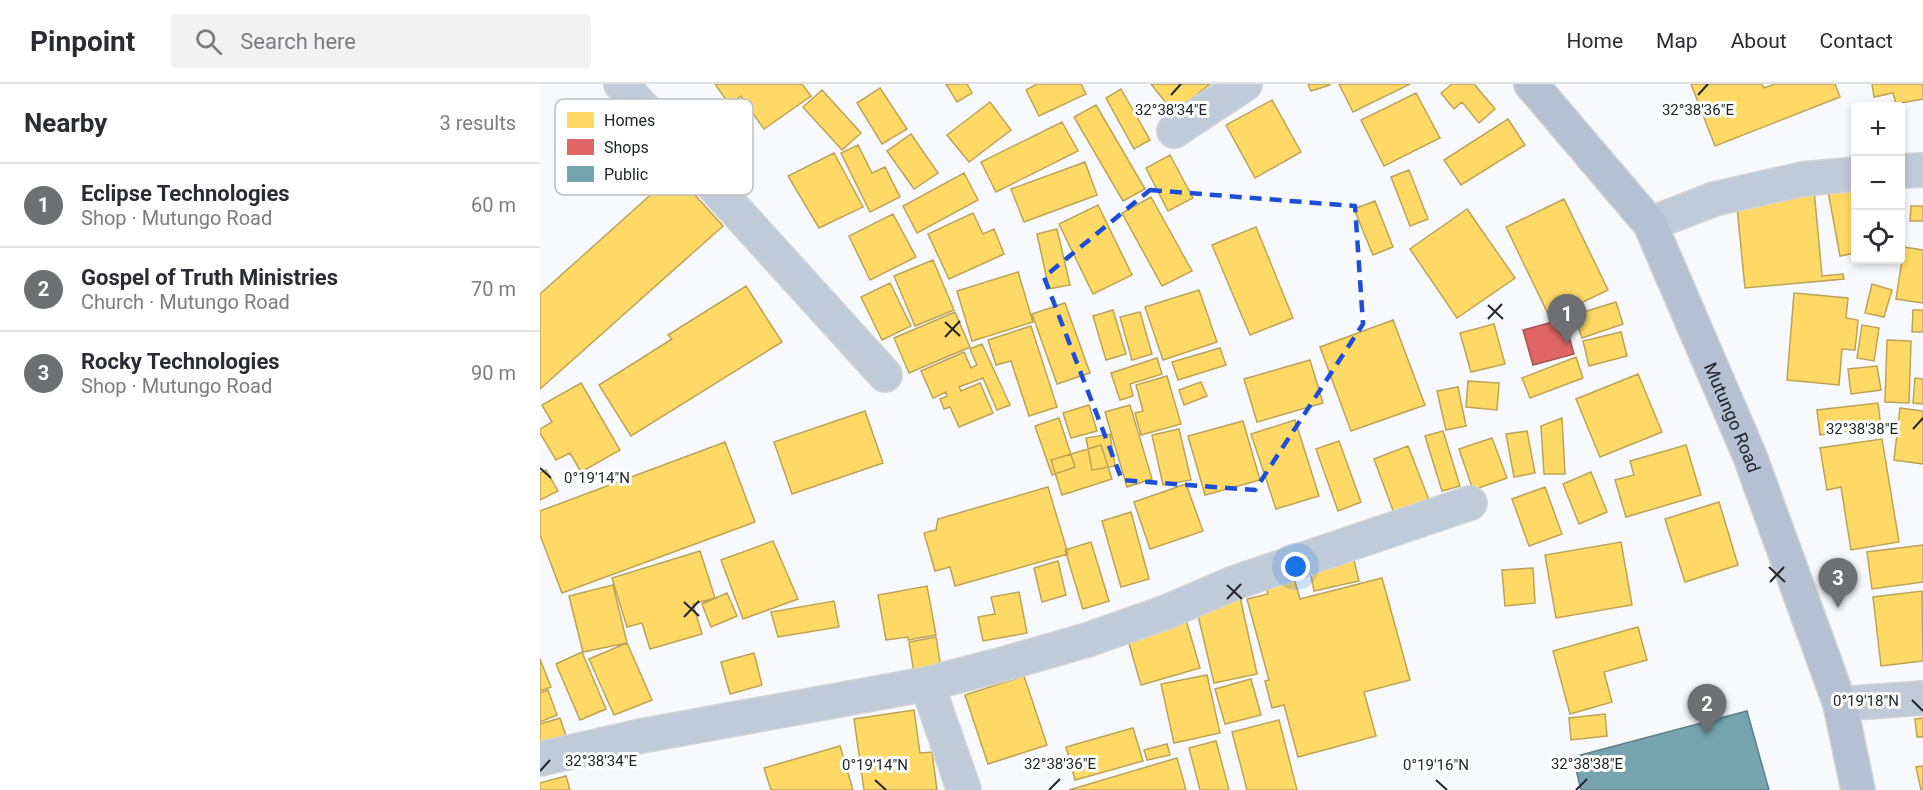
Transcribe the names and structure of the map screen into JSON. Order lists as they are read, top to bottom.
{
  "streets": {
    "main road": ["Mutungo Road"]
  },
  "legend": ["Homes", "Shops", "Public"],
  "page": {
    "header": "Pinpoint",
    "search": "Search here",
    "nav": [
      "Home",
      "Map",
      "About",
      "Contact"
    ],
    "heading": ["Nearby", "3 results"],
    "map_buttons": ["+", "−"],
    "list": [
      {
        "mark": "1",
        "name": "Eclipse Technologies",
        "note": "Shop · Mutungo Road",
        "value": "60 m"
      },
      {
        "mark": "2",
        "name": "Gospel of Truth Ministries",
        "note": "Church · Mutungo Road",
        "value": "70 m"
      },
      {
        "mark": "3",
        "name": "Rocky Technologies",
        "note": "Shop · Mutungo Road",
        "value": "90 m"
      }
    ],
    "pins": ["1", "3", "2"]
  },
  "coordinates": [
    "32°38'36\"E",
    "32°38'34\"E",
    "32°38'38\"E",
    "0°19'14\"N",
    "0°19'18\"N",
    "0°19'16\"N"
  ]
}
